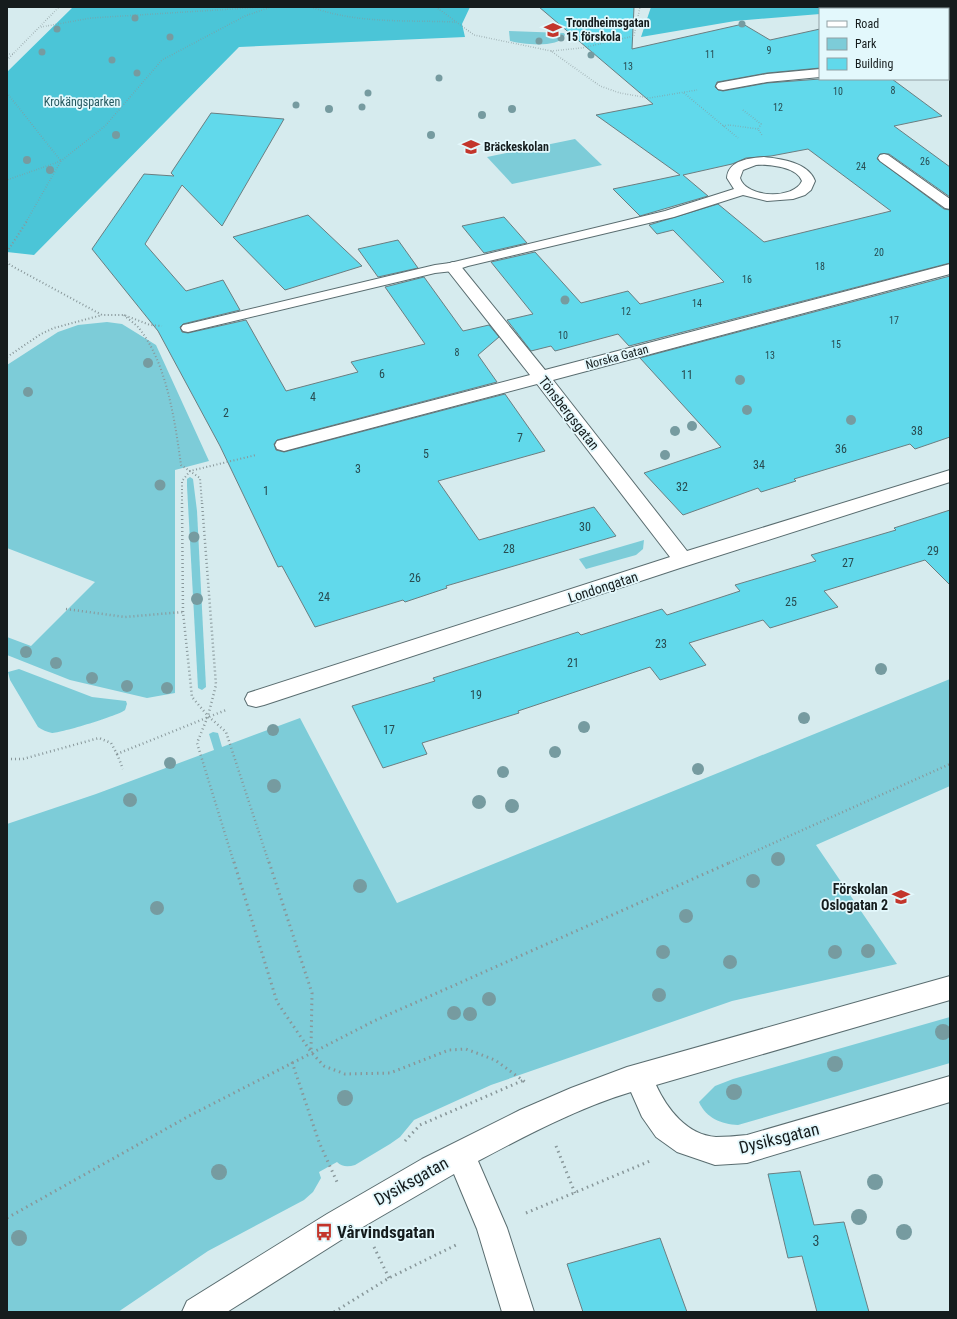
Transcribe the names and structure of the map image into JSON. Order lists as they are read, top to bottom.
{
  "streets": {
    "street": [
      "Norska Gatan",
      "Tönsbergsgatan",
      "Londongatan",
      "Dysiksgatan"
    ]
  },
  "crossings": [
    ["Norska Gatan", "Tönsbergsgatan"],
    ["Tönsbergsgatan", "Londongatan"]
  ],
  "parks": ["Krokängsparken"],
  "places": {
    "school or university": ["Trondheimsgatan 15 förskola", "Bräckeskolan", "Förskolan Oslogatan 2"],
    "bus stop": ["Vårvindsgatan"]
  },
  "house_numbers": [
    "9",
    "11",
    "13",
    "8",
    "10",
    "12",
    "26",
    "24",
    "20",
    "18",
    "16",
    "14",
    "12",
    "17",
    "10",
    "15",
    "8",
    "13",
    "6",
    "11",
    "4",
    "2",
    "38",
    "7",
    "36",
    "5",
    "34",
    "3",
    "32",
    "1",
    "30",
    "28",
    "29",
    "27",
    "26",
    "24",
    "25",
    "23",
    "21",
    "19",
    "17",
    "3"
  ],
  "legend": ["Road", "Park", "Building"]
}
